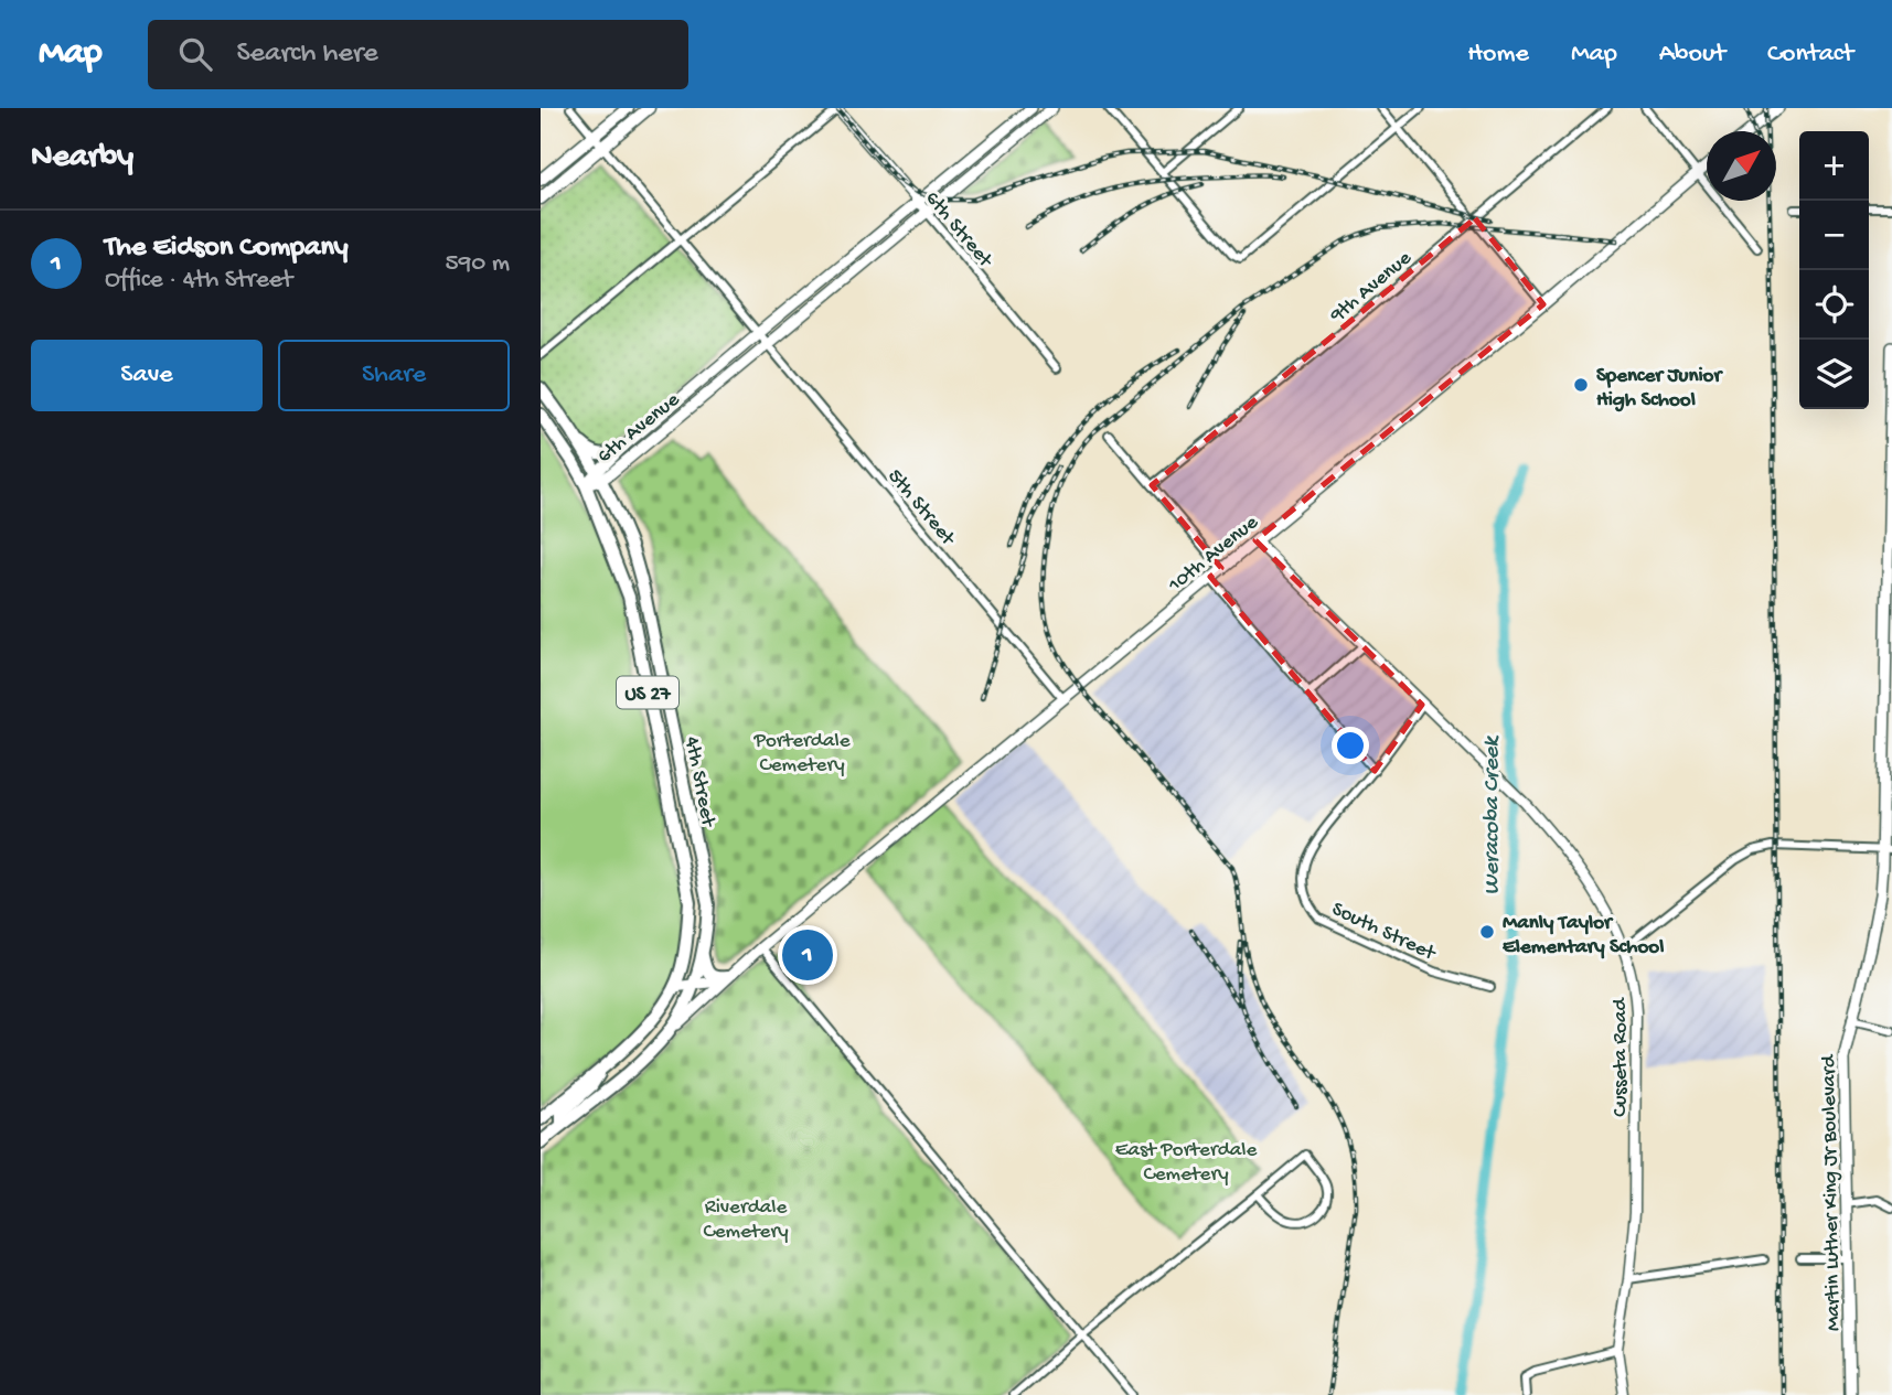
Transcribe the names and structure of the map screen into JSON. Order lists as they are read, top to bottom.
{
  "streets": {
    "highway": ["US 27", "4th Street"],
    "main road": ["6th Avenue", "10th Avenue", "Martin Luther King Jr Boulevard"],
    "street": [
      "6th Street",
      "9th Avenue",
      "5th Street",
      "South Street",
      "Cusseta Road"
    ]
  },
  "crossings": [
    ["6th Street", "6th Avenue"],
    ["6th Avenue", "5th Street"],
    ["6th Avenue", "4th Street"],
    ["5th Street", "10th Avenue"],
    ["10th Avenue", "4th Street"],
    ["10th Avenue", "Cusseta Road"],
    ["South Street", "Cusseta Road"]
  ],
  "water": ["Weracoba Creek"],
  "parks": ["Porterdale Cemetery", "East Porterdale Cemetery", "Riverdale Cemetery"],
  "places": ["Spencer Junior High School", "Manly Taylor Elementary School"],
  "north": "top right",
  "page": {
    "header": "Map",
    "search": "Search here",
    "nav": [
      "Home",
      "Map",
      "About",
      "Contact"
    ],
    "heading": "Nearby",
    "map_buttons": ["+", "−"],
    "list": [
      {
        "mark": "1",
        "name": "The Eidson Company",
        "note": "Office · 4th Street",
        "value": "590 m"
      }
    ],
    "buttons": ["Save", "Share"],
    "pins": "1"
  }
}
